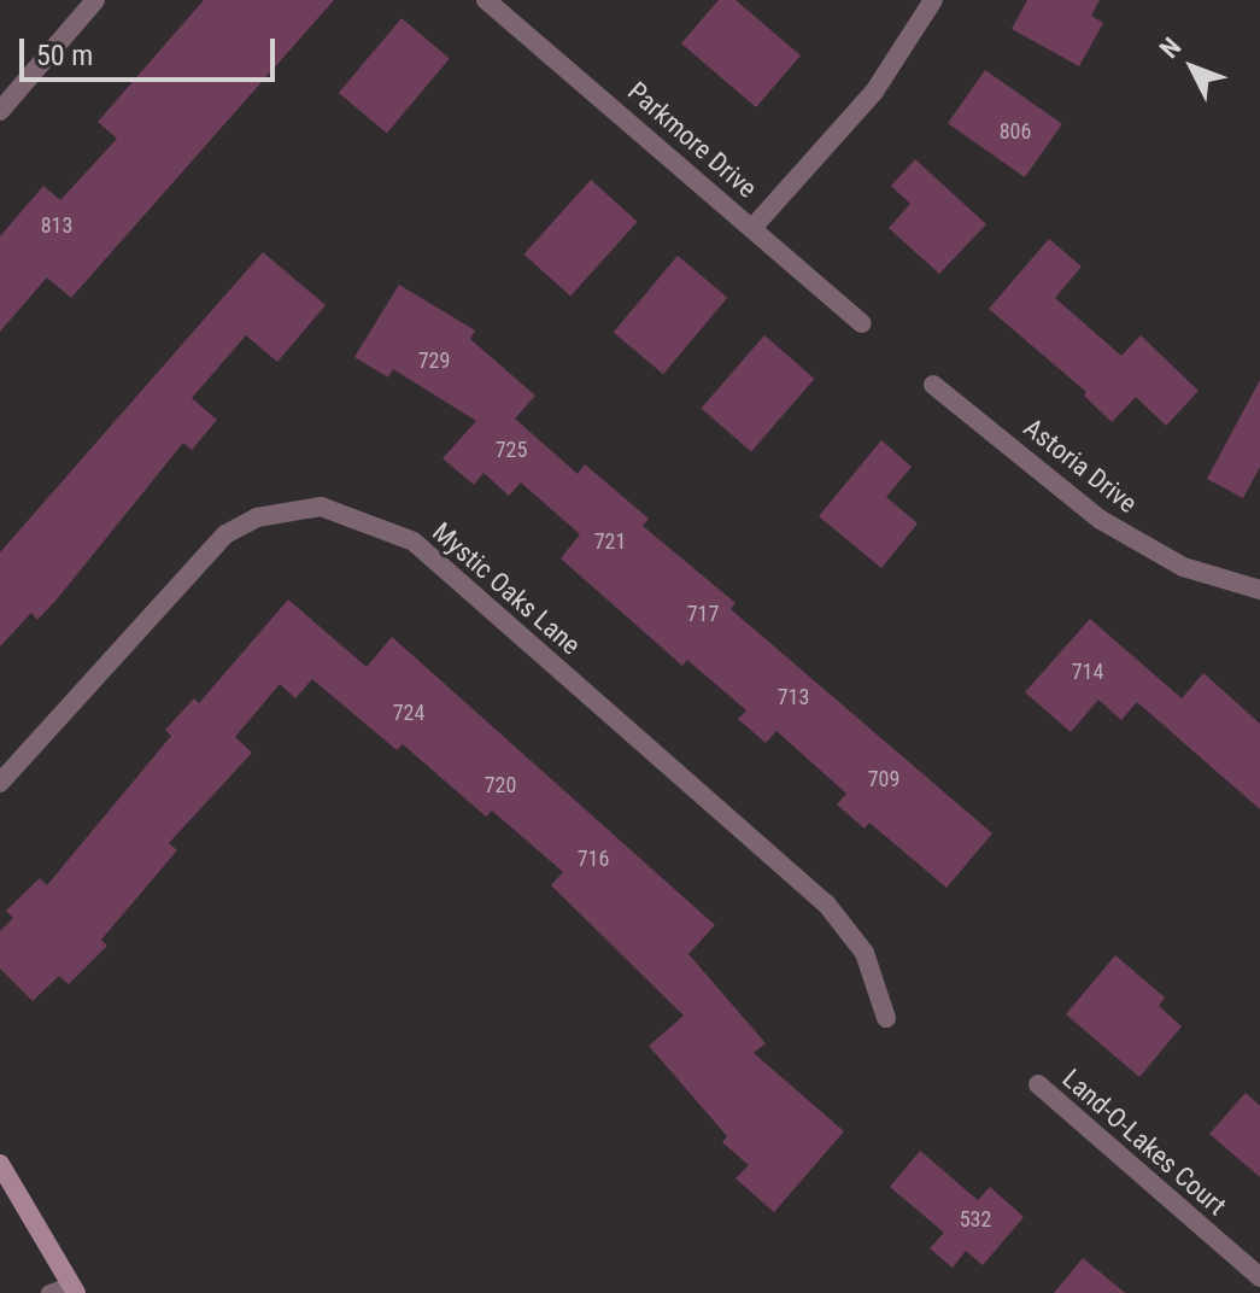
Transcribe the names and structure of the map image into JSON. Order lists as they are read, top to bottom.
{
  "streets": {
    "street": [
      "Parkmore Drive",
      "Astoria Drive",
      "Mystic Oaks Lane",
      "Land-O-Lakes Court"
    ]
  },
  "house_numbers": [
    "806",
    "813",
    "729",
    "725",
    "721",
    "717",
    "714",
    "713",
    "724",
    "709",
    "720",
    "716",
    "532"
  ],
  "scale_bar": "50 m",
  "north": "top left"
}
